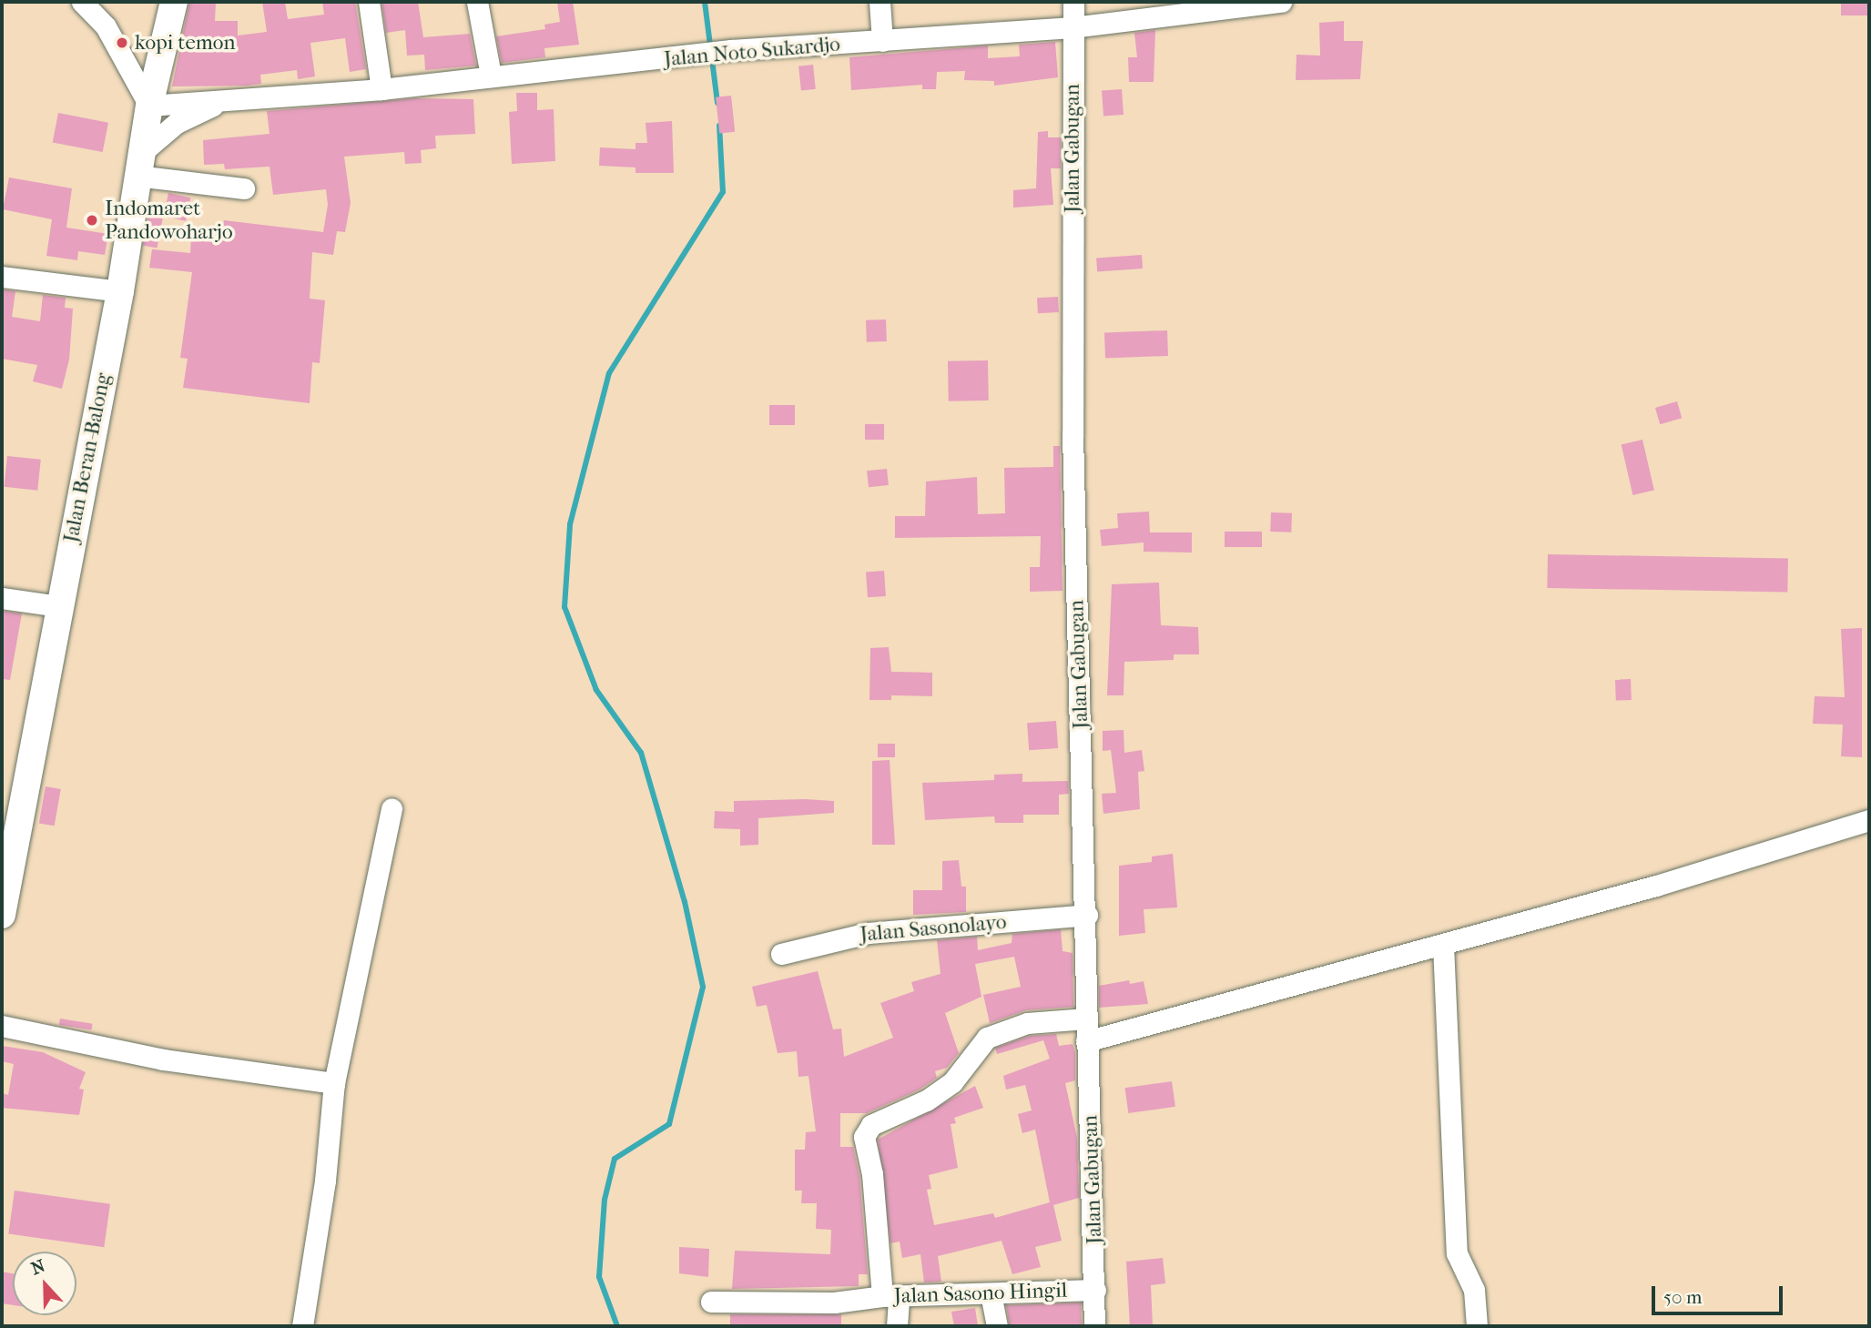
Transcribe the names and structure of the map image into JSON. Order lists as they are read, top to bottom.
{
  "streets": {
    "main road": ["Jalan Beran-Balong"],
    "street": [
      "Jalan Noto Sukardjo",
      "Jalan Gabugan",
      "Jalan Sasonolayo",
      "Jalan Sasono Hingil"
    ]
  },
  "crossings": [
    ["Jalan Noto Sukardjo", "Jalan Gabugan"],
    ["Jalan Noto Sukardjo", "Jalan Beran-Balong"],
    ["Jalan Gabugan", "Jalan Sasonolayo"],
    ["Jalan Gabugan", "Jalan Sasono Hingil"]
  ],
  "places": ["kopi temon", "Indomaret Pandowoharjo"],
  "scale_bar": "50 m",
  "north": "top"
}
